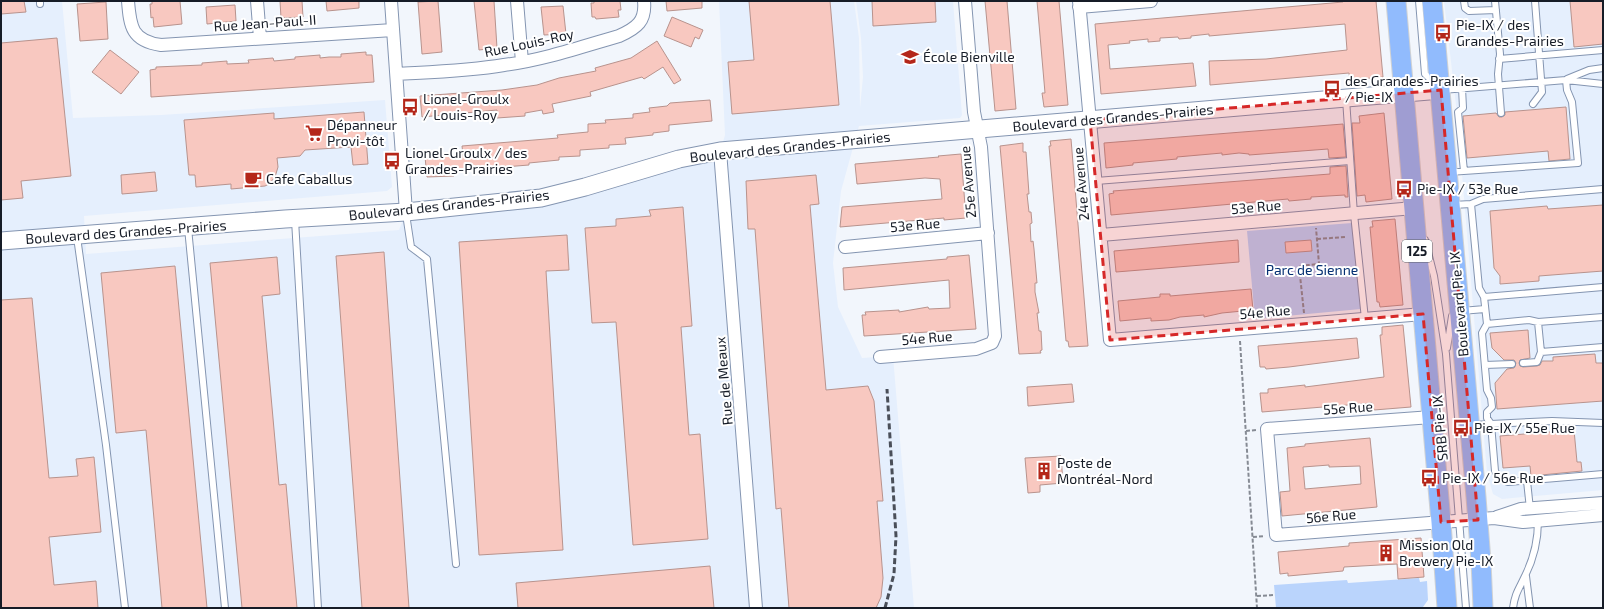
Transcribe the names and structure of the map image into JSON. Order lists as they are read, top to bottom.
{
  "streets": {
    "main road": ["Boulevard des Grandes-Prairies", "125", "Boulevard Pie-IX"],
    "street": [
      "Rue Jean-Paul-II",
      "Rue Louis-Roy",
      "25e Avenue",
      "24e Avenue",
      "53e Rue",
      "54e Rue",
      "Rue de Meaux",
      "55e Rue",
      "56e Rue"
    ],
    "lane": ["SRB Pie-IX"]
  },
  "crossings": [
    ["Boulevard des Grandes-Prairies", "25e Avenue"],
    ["Boulevard des Grandes-Prairies", "24e Avenue"],
    ["Boulevard des Grandes-Prairies", "125"],
    ["Boulevard des Grandes-Prairies", "Boulevard Pie-IX"],
    ["Boulevard des Grandes-Prairies", "Rue de Meaux"],
    ["25e Avenue", "53e Rue"],
    ["25e Avenue", "54e Rue"],
    ["24e Avenue", "53e Rue"],
    ["24e Avenue", "54e Rue"],
    ["53e Rue", "125"],
    ["125", "54e Rue"],
    ["125", "55e Rue"],
    ["125", "SRB Pie-IX"],
    ["125", "56e Rue"],
    ["Boulevard Pie-IX", "SRB Pie-IX"],
    ["Boulevard Pie-IX", "56e Rue"],
    ["55e Rue", "56e Rue"],
    ["SRB Pie-IX", "56e Rue"]
  ],
  "parks": ["Parc de Sienne"],
  "places": {
    "bus stop": [
      "Pie-IX / des Grandes-Prairies",
      "des Grandes-Prairies / Pie-IX",
      "Lionel-Groulx / Louis-Roy",
      "Lionel-Groulx / des Grandes-Prairies",
      "Pie-IX / 53e Rue",
      "Pie-IX / 55e Rue",
      "Pie-IX / 56e Rue"
    ],
    "school or university": ["École Bienville"],
    "supermarket": ["Dépanneur Provi-tôt"],
    "cafe": ["Cafe Caballus"],
    "building": ["Poste de Montréal-Nord", "Mission Old Brewery Pie-IX"]
  }
}
